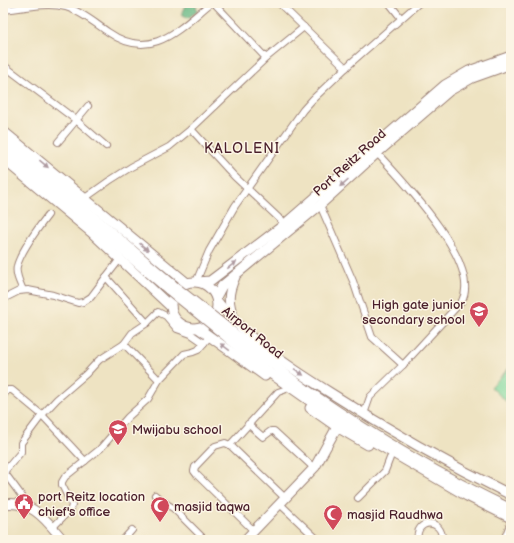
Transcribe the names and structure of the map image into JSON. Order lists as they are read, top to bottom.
{
  "streets": {
    "main road": ["Port Reitz Road", "Airport Road"]
  },
  "districts": ["KALOLENI"],
  "places": {
    "school or university": ["High gate junior secondary school", "Mwijabu school"],
    "public building": ["port Reitz location chief's office"],
    "mosque": ["masjid taqwa", "masjid Raudhwa"]
  }
}
